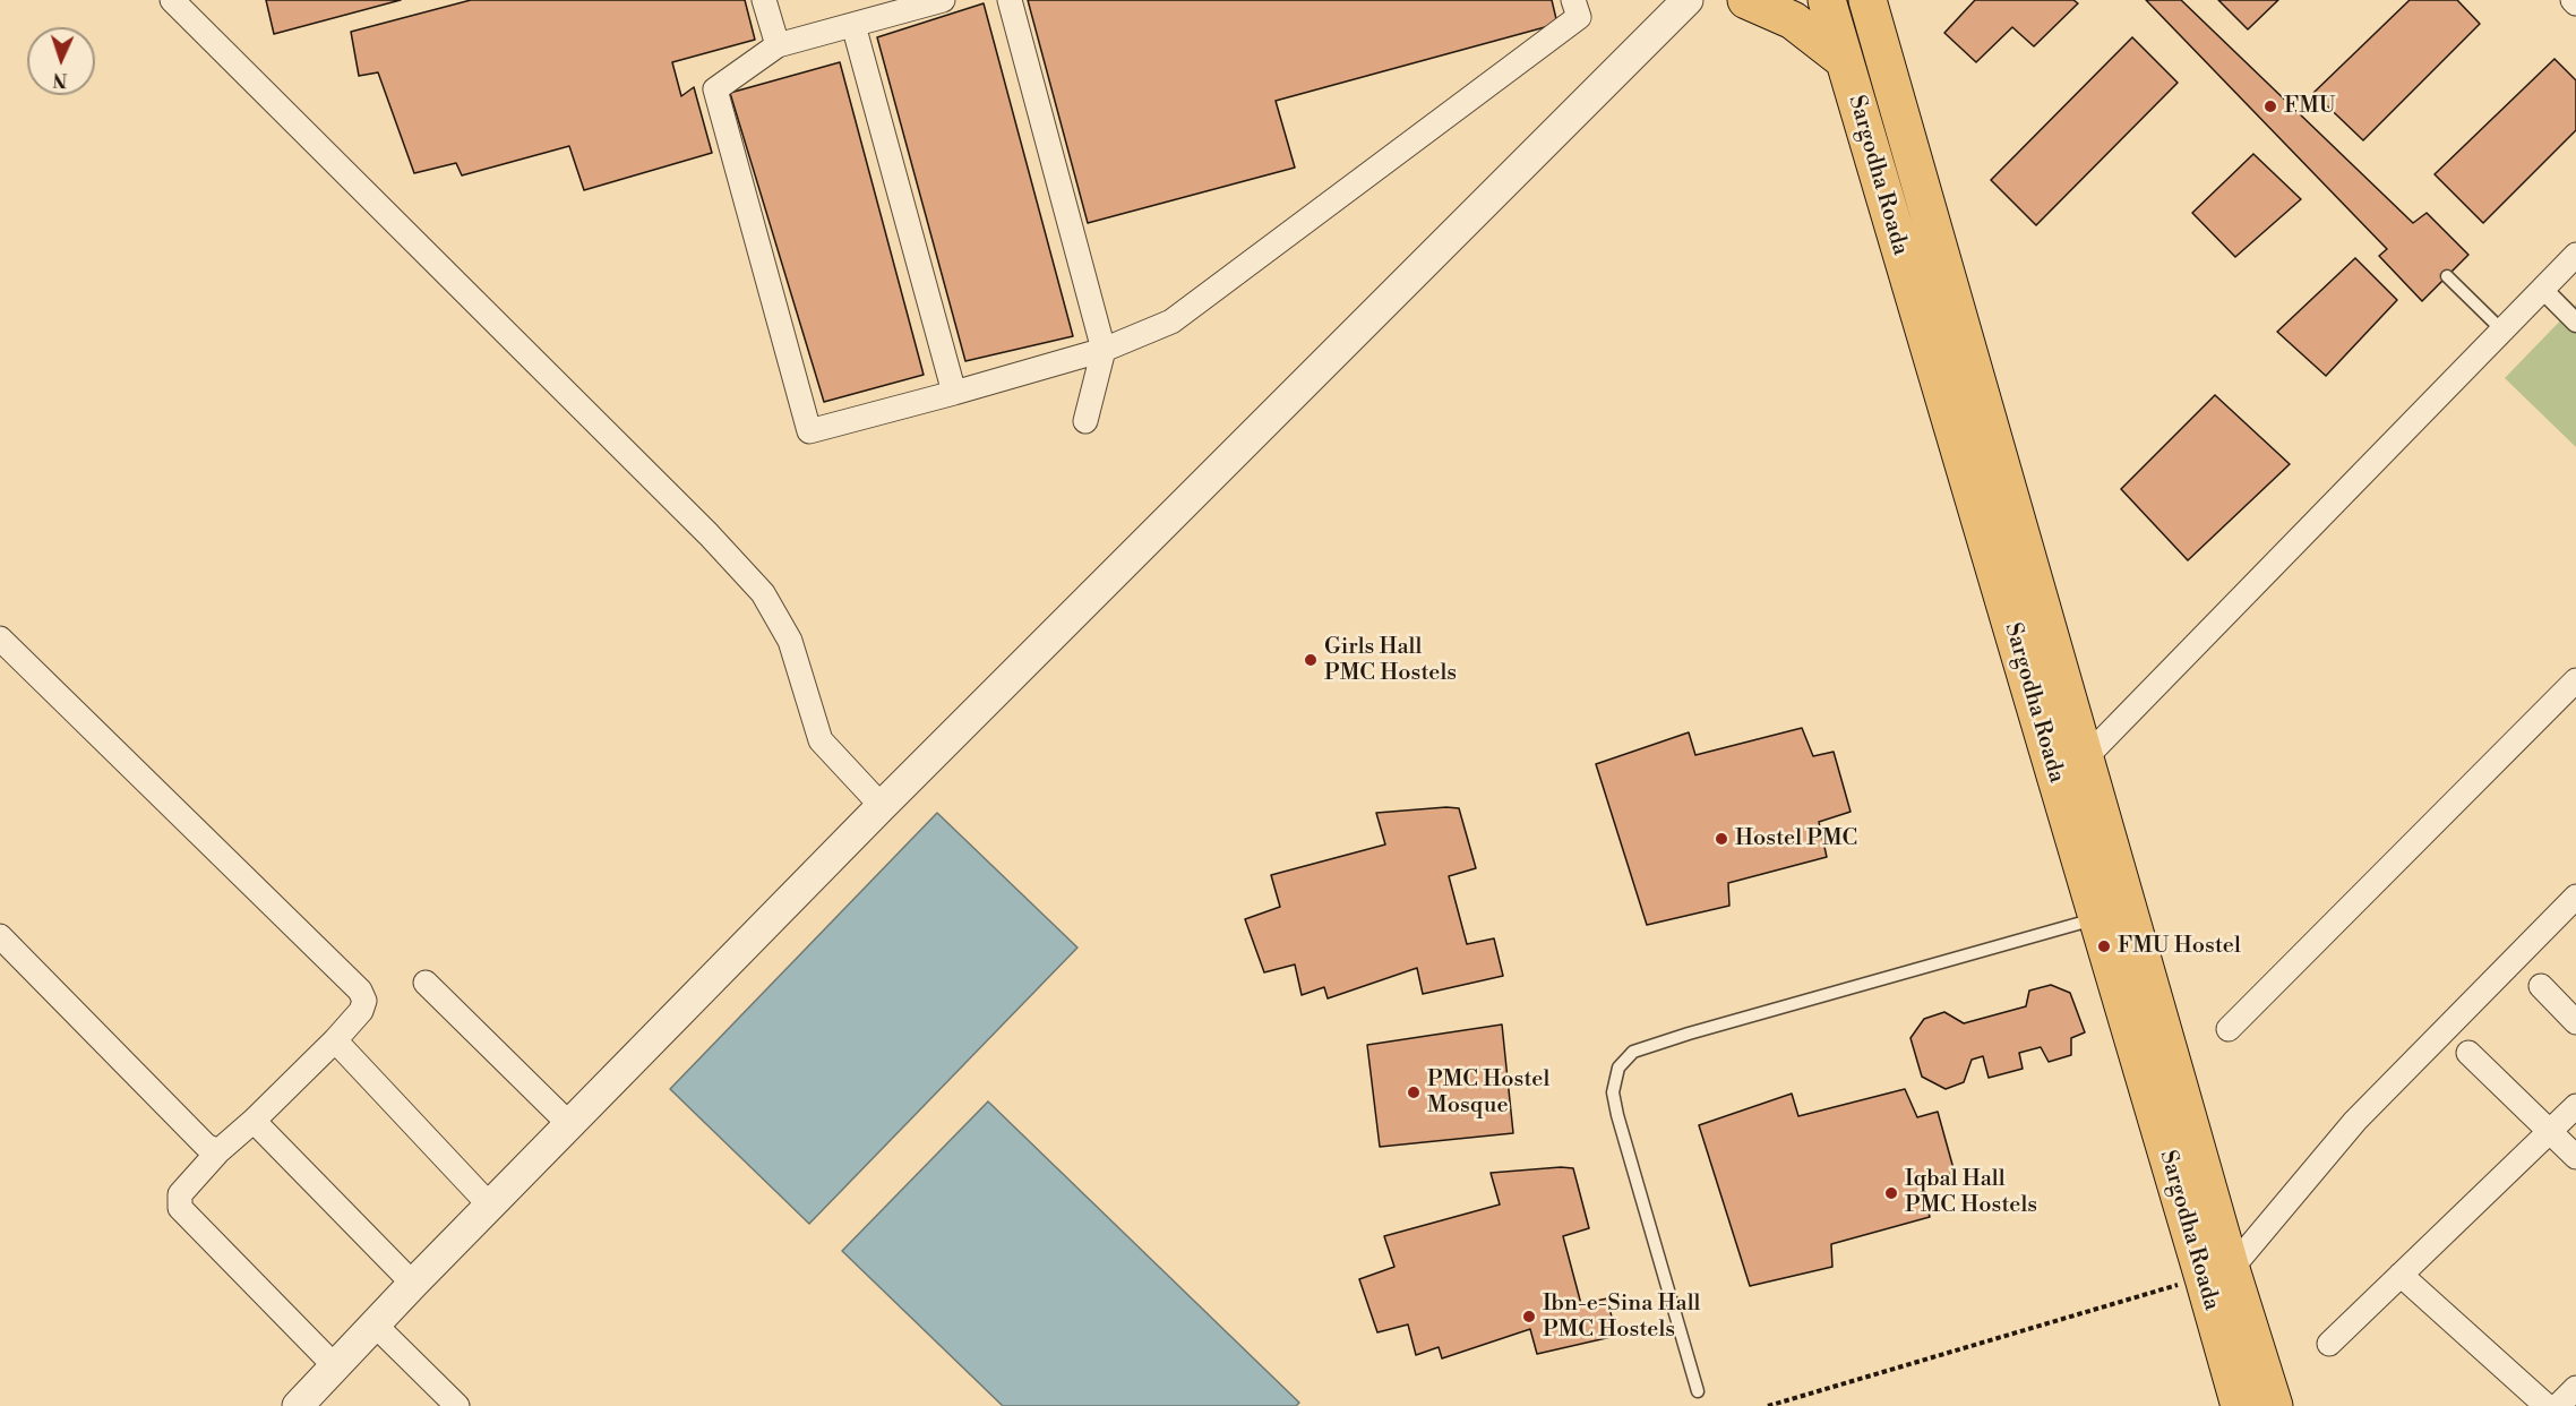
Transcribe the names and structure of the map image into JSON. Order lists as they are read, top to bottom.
{
  "streets": {
    "highway": ["Sargodha Roada"]
  },
  "places": [
    "FMU",
    "Girls Hall PMC Hostels",
    "Hostel PMC",
    "FMU Hostel",
    "PMC Hostel Mosque",
    "Iqbal Hall PMC Hostels",
    "Ibn-e-Sina Hall PMC Hostels"
  ],
  "north": "bottom"
}
